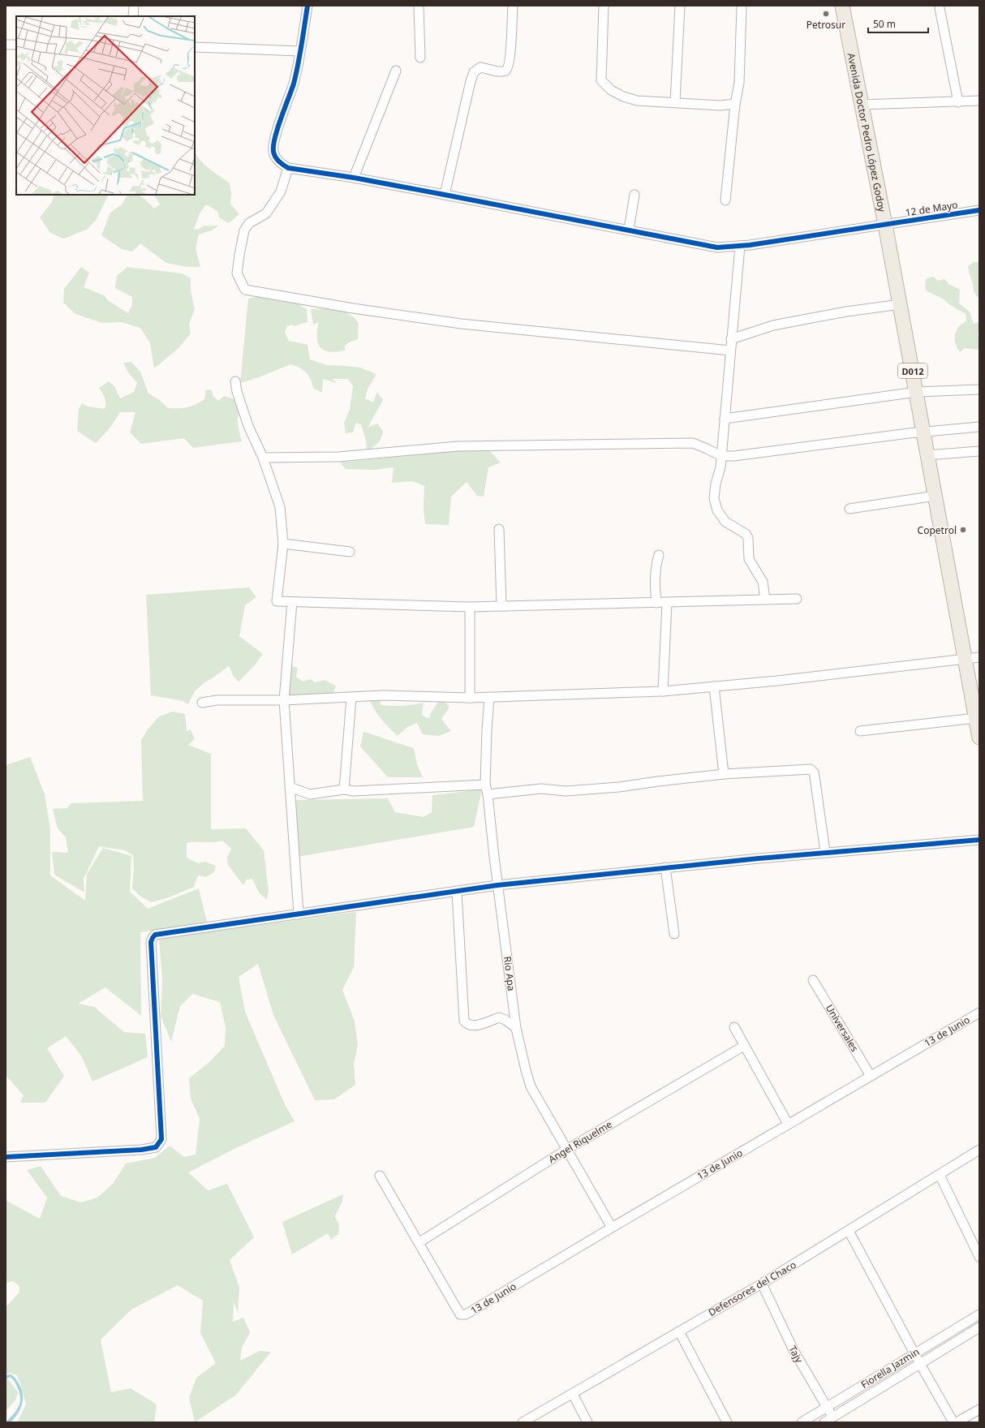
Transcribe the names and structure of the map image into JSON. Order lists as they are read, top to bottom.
{
  "streets": {
    "main road": ["Avenida Doctor Pedro López Godoy", "D012"],
    "street": [
      "12 de Mayo",
      "Rio Apa",
      "Universales",
      "13 de Junio",
      "Angel Riquelme",
      "Defensores del Chaco",
      "Tajy",
      "Fiorella Jazmin"
    ]
  },
  "crossings": [
    ["Avenida Doctor Pedro López Godoy", "12 de Mayo"],
    ["Rio Apa", "13 de Junio"],
    ["Rio Apa", "Angel Riquelme"],
    ["Universales", "13 de Junio"],
    ["13 de Junio", "Angel Riquelme"],
    ["Defensores del Chaco", "Tajy"],
    ["Tajy", "Fiorella Jazmin"]
  ],
  "places": ["Petrosur", "Copetrol"],
  "scale_bar": "50 m"
}
